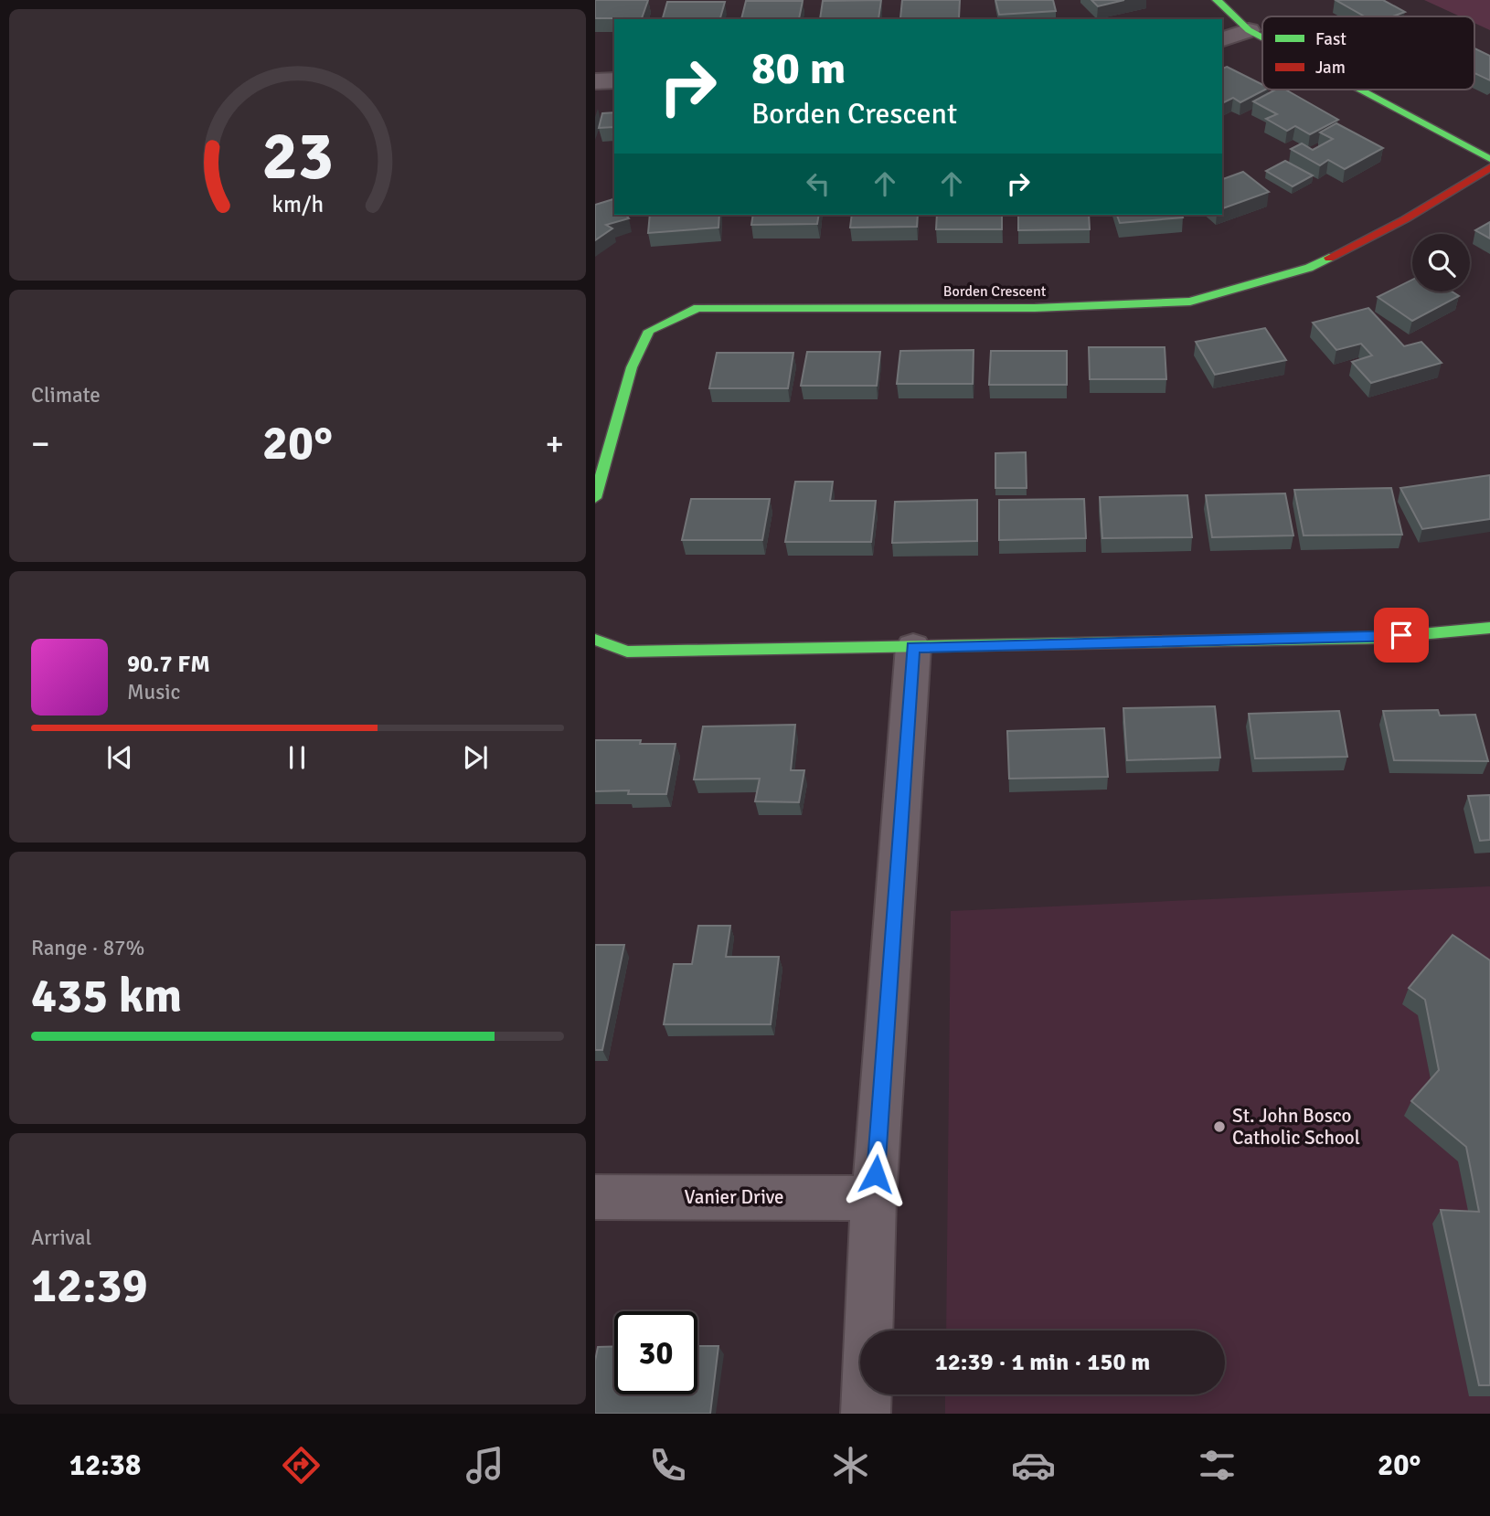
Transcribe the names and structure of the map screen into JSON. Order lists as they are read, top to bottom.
{
  "streets": {
    "street": ["Borden Crescent", "Vanier Drive"]
  },
  "places": ["St. John Bosco Catholic School"],
  "legend": ["Fast", "Jam"],
  "page": {
    "turn": ["80 m", "Borden Crescent"],
    "tile": [
      "Climate",
      ["Range · 87%", "435 km"],
      ["Arrival", "12:39"]
    ],
    "heat": ["−", "20°", "+"],
    "song": ["90.7 FM", "Music"],
    "limit": "30",
    "trip": "12:39 · 1 min · 150 m",
    "tabs": ["12:38", "20°"],
    "gauge": ["23", "km/h"]
  }
}
